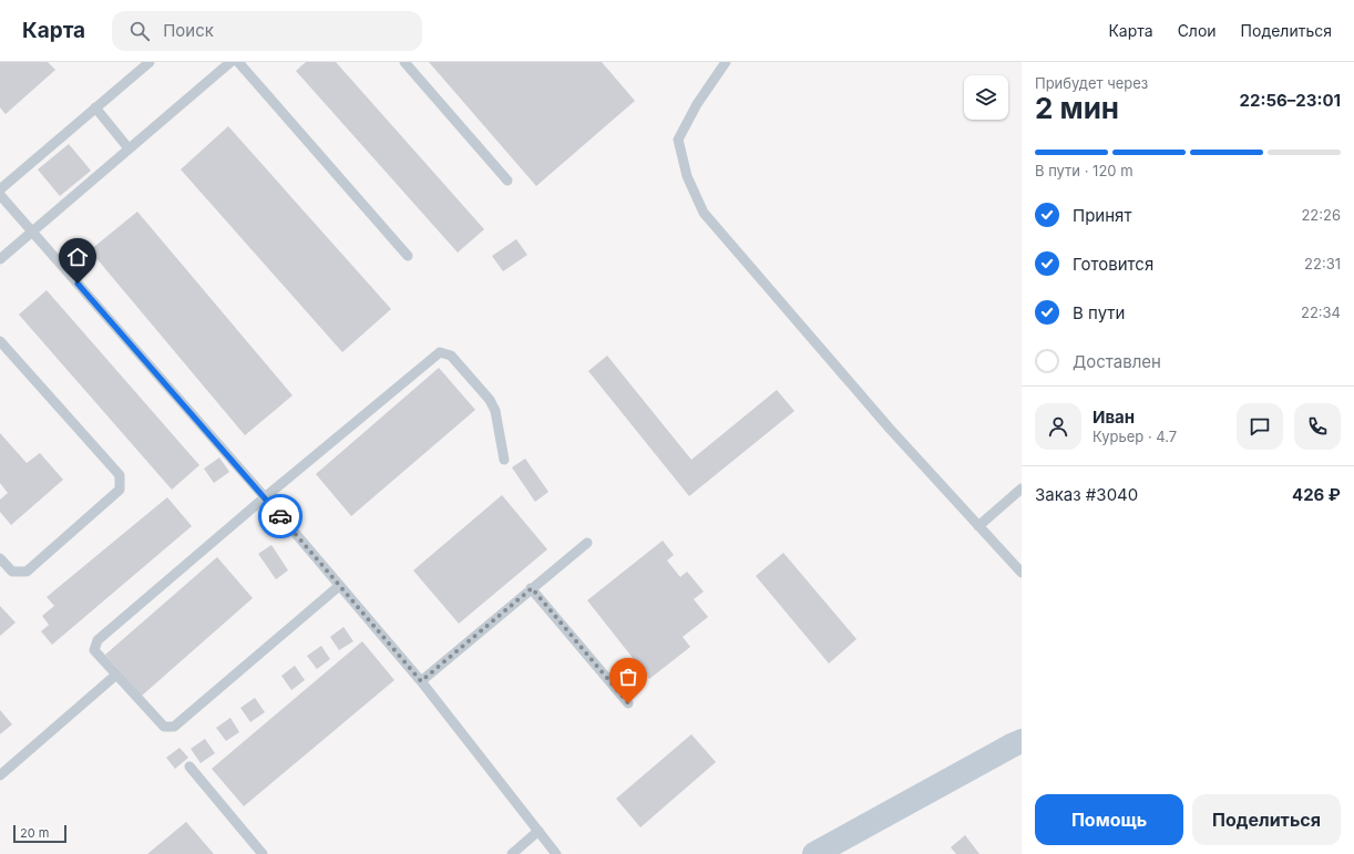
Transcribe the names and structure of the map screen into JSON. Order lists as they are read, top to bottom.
{
  "scale_bar": "20 m",
  "page": {
    "header": "Карта",
    "search": "Поиск",
    "nav": ["Карта", "Слои", "Поделиться"],
    "heading": ["2 мин", "Прибудет через", "22:56–23:01"],
    "panel": [
      "Иван",
      "Курьер · 4.7",
      "Заказ #3040",
      "426 ₽"
    ],
    "bar": "В пути · 120 m",
    "list": [
      ["Принят", "22:26"],
      ["Готовится", "22:31"],
      ["В пути", "22:34"],
      "Доставлен"
    ],
    "buttons": ["Помощь", "Поделиться"],
    "scale": "20 m"
  }
}
